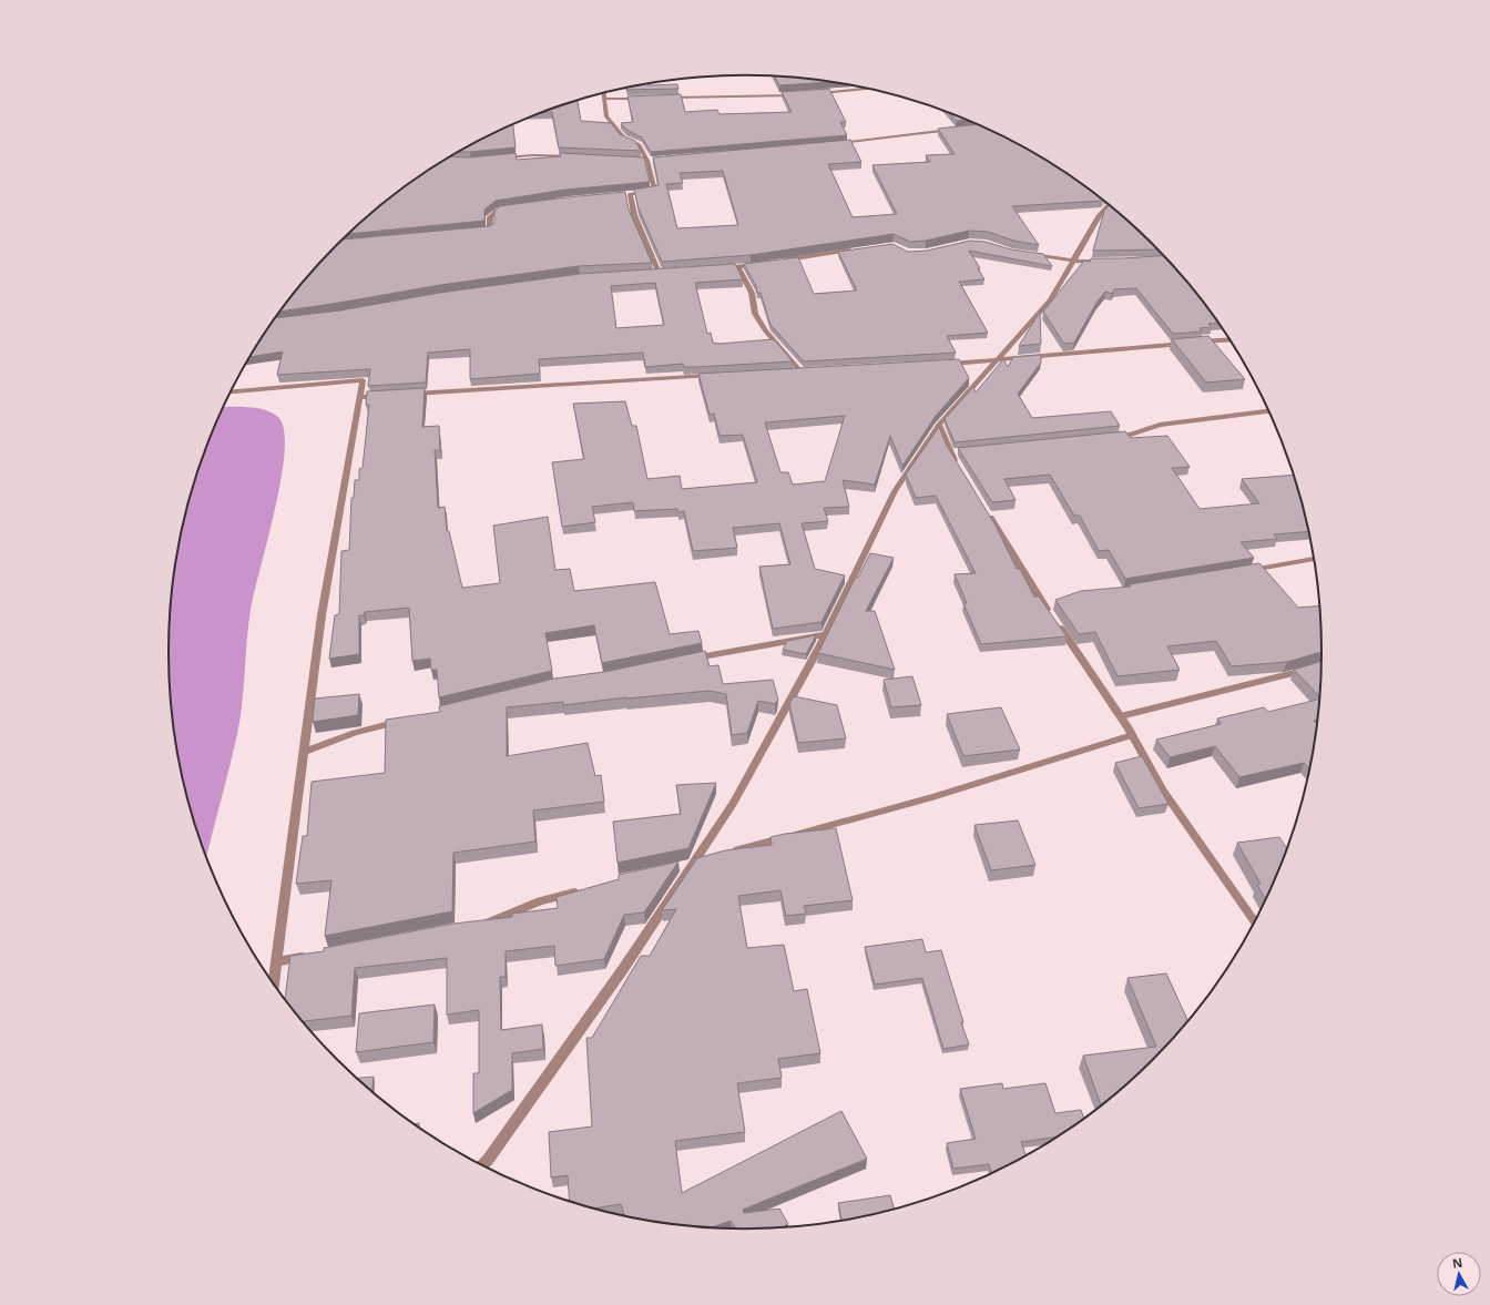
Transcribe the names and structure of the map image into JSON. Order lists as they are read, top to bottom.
{
  "north": "top"
}
